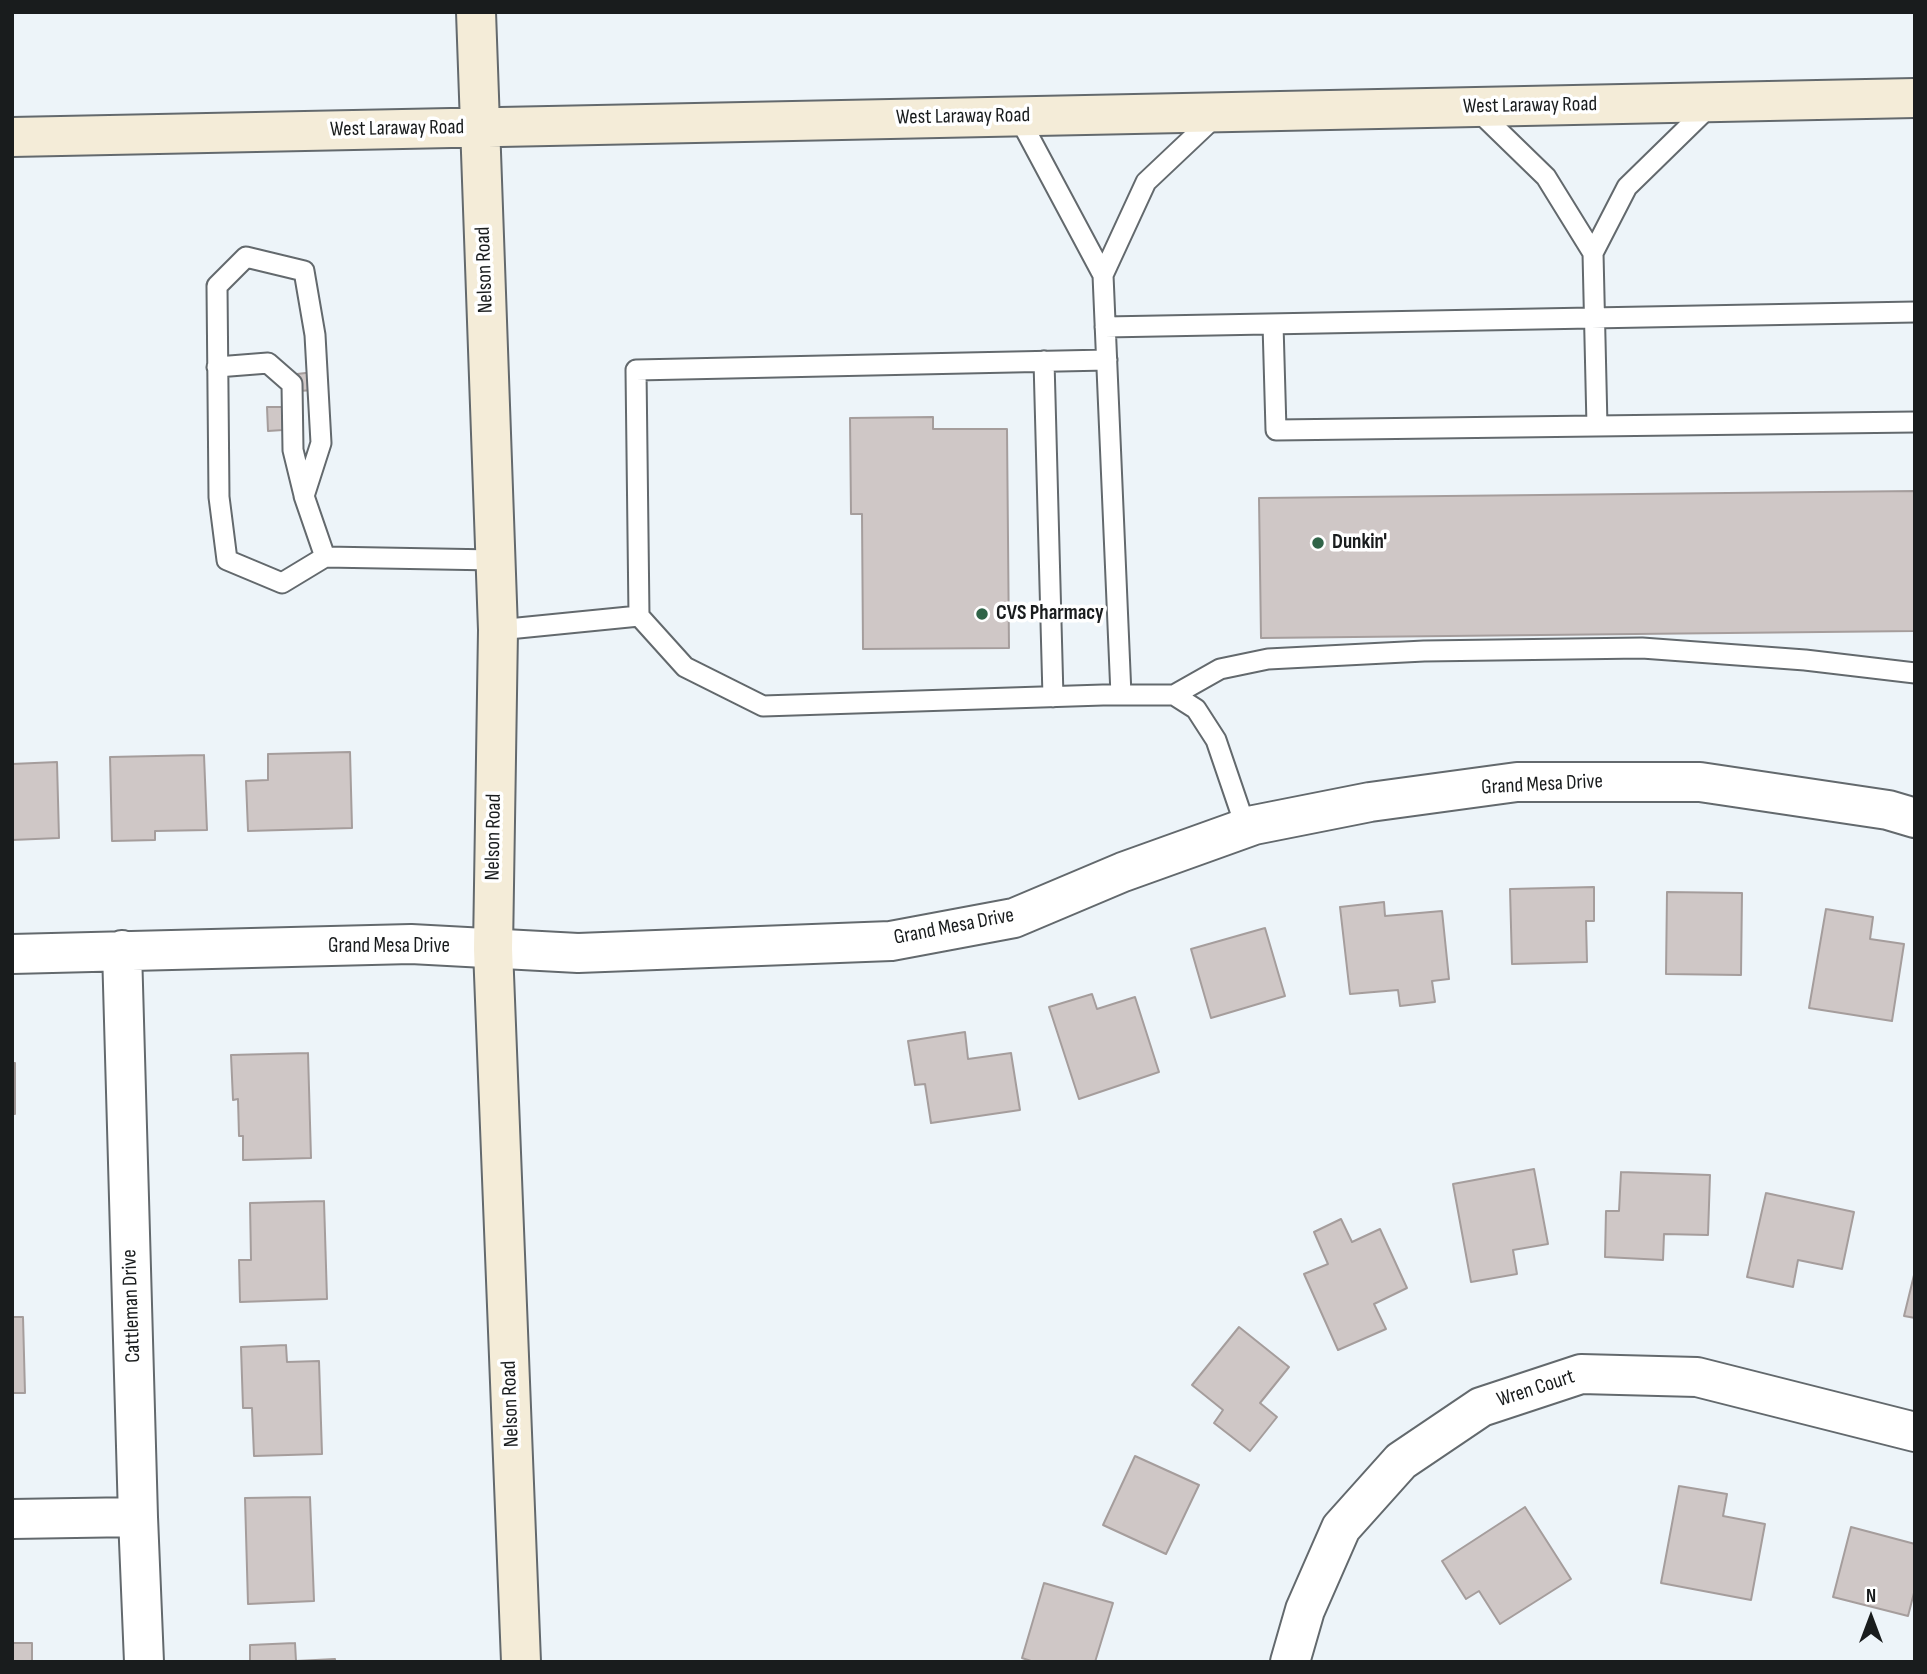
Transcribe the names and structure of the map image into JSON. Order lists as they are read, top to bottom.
{
  "streets": {
    "main road": ["West Laraway Road", "Nelson Road"],
    "street": ["Grand Mesa Drive", "Cattleman Drive", "Wren Court"]
  },
  "crossings": [
    ["West Laraway Road", "Nelson Road"],
    ["Nelson Road", "Grand Mesa Drive"],
    ["Grand Mesa Drive", "Cattleman Drive"]
  ],
  "places": ["Dunkin'", "CVS Pharmacy"],
  "north": "top"
}
